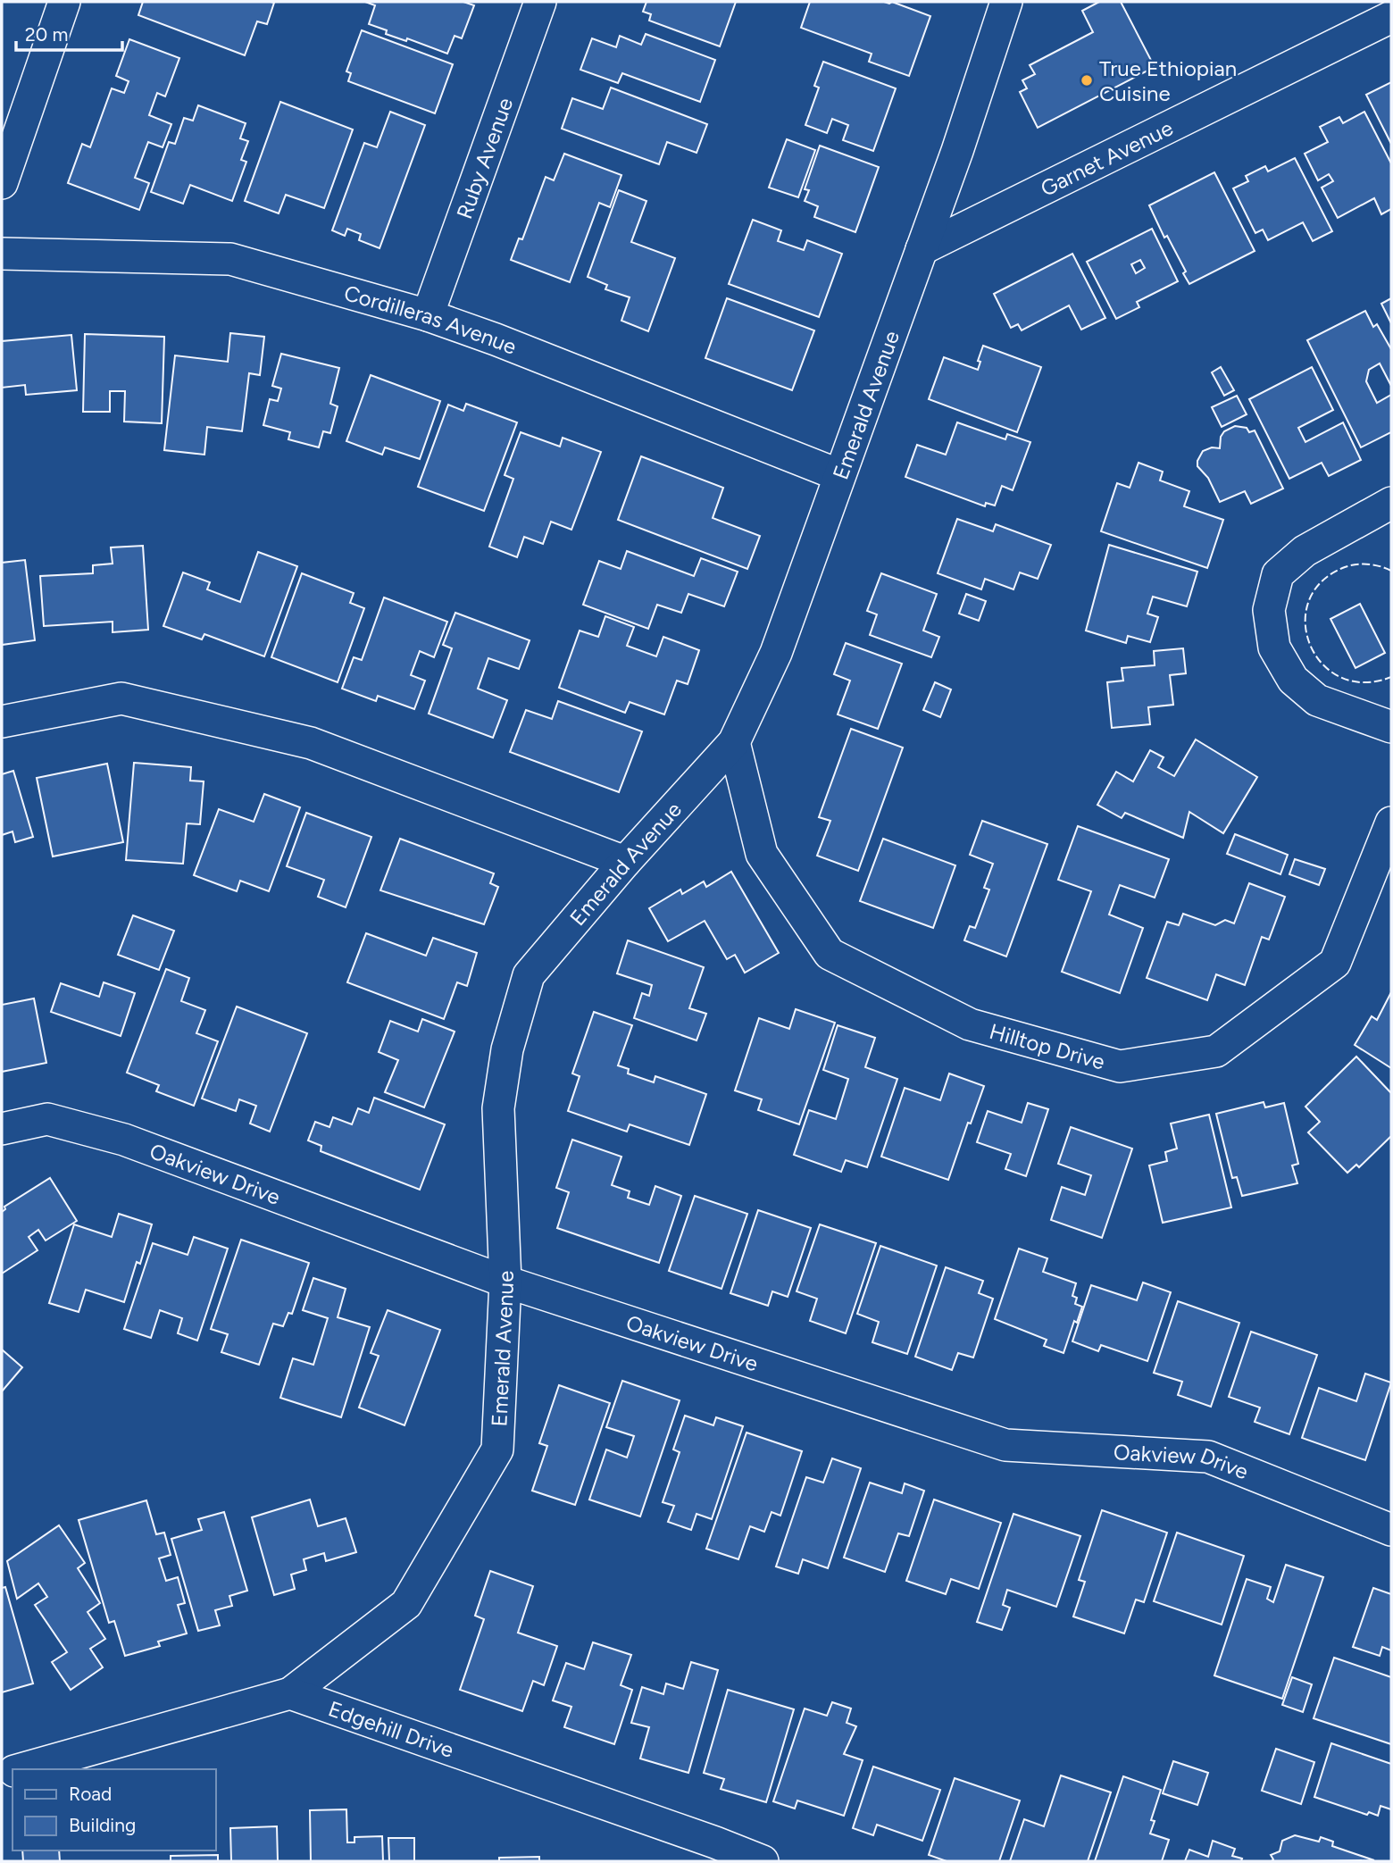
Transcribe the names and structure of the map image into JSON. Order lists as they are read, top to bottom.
{
  "streets": {
    "street": [
      "Ruby Avenue",
      "Garnet Avenue",
      "Cordilleras Avenue",
      "Emerald Avenue",
      "Hilltop Drive",
      "Oakview Drive",
      "Edgehill Drive"
    ]
  },
  "crossings": [
    ["Ruby Avenue", "Cordilleras Avenue"],
    ["Garnet Avenue", "Emerald Avenue"],
    ["Cordilleras Avenue", "Emerald Avenue"],
    ["Emerald Avenue", "Hilltop Drive"],
    ["Emerald Avenue", "Oakview Drive"],
    ["Emerald Avenue", "Edgehill Drive"]
  ],
  "places": ["True Ethiopian Cuisine"],
  "legend": ["Road", "Building"],
  "scale_bar": "20 m"
}
